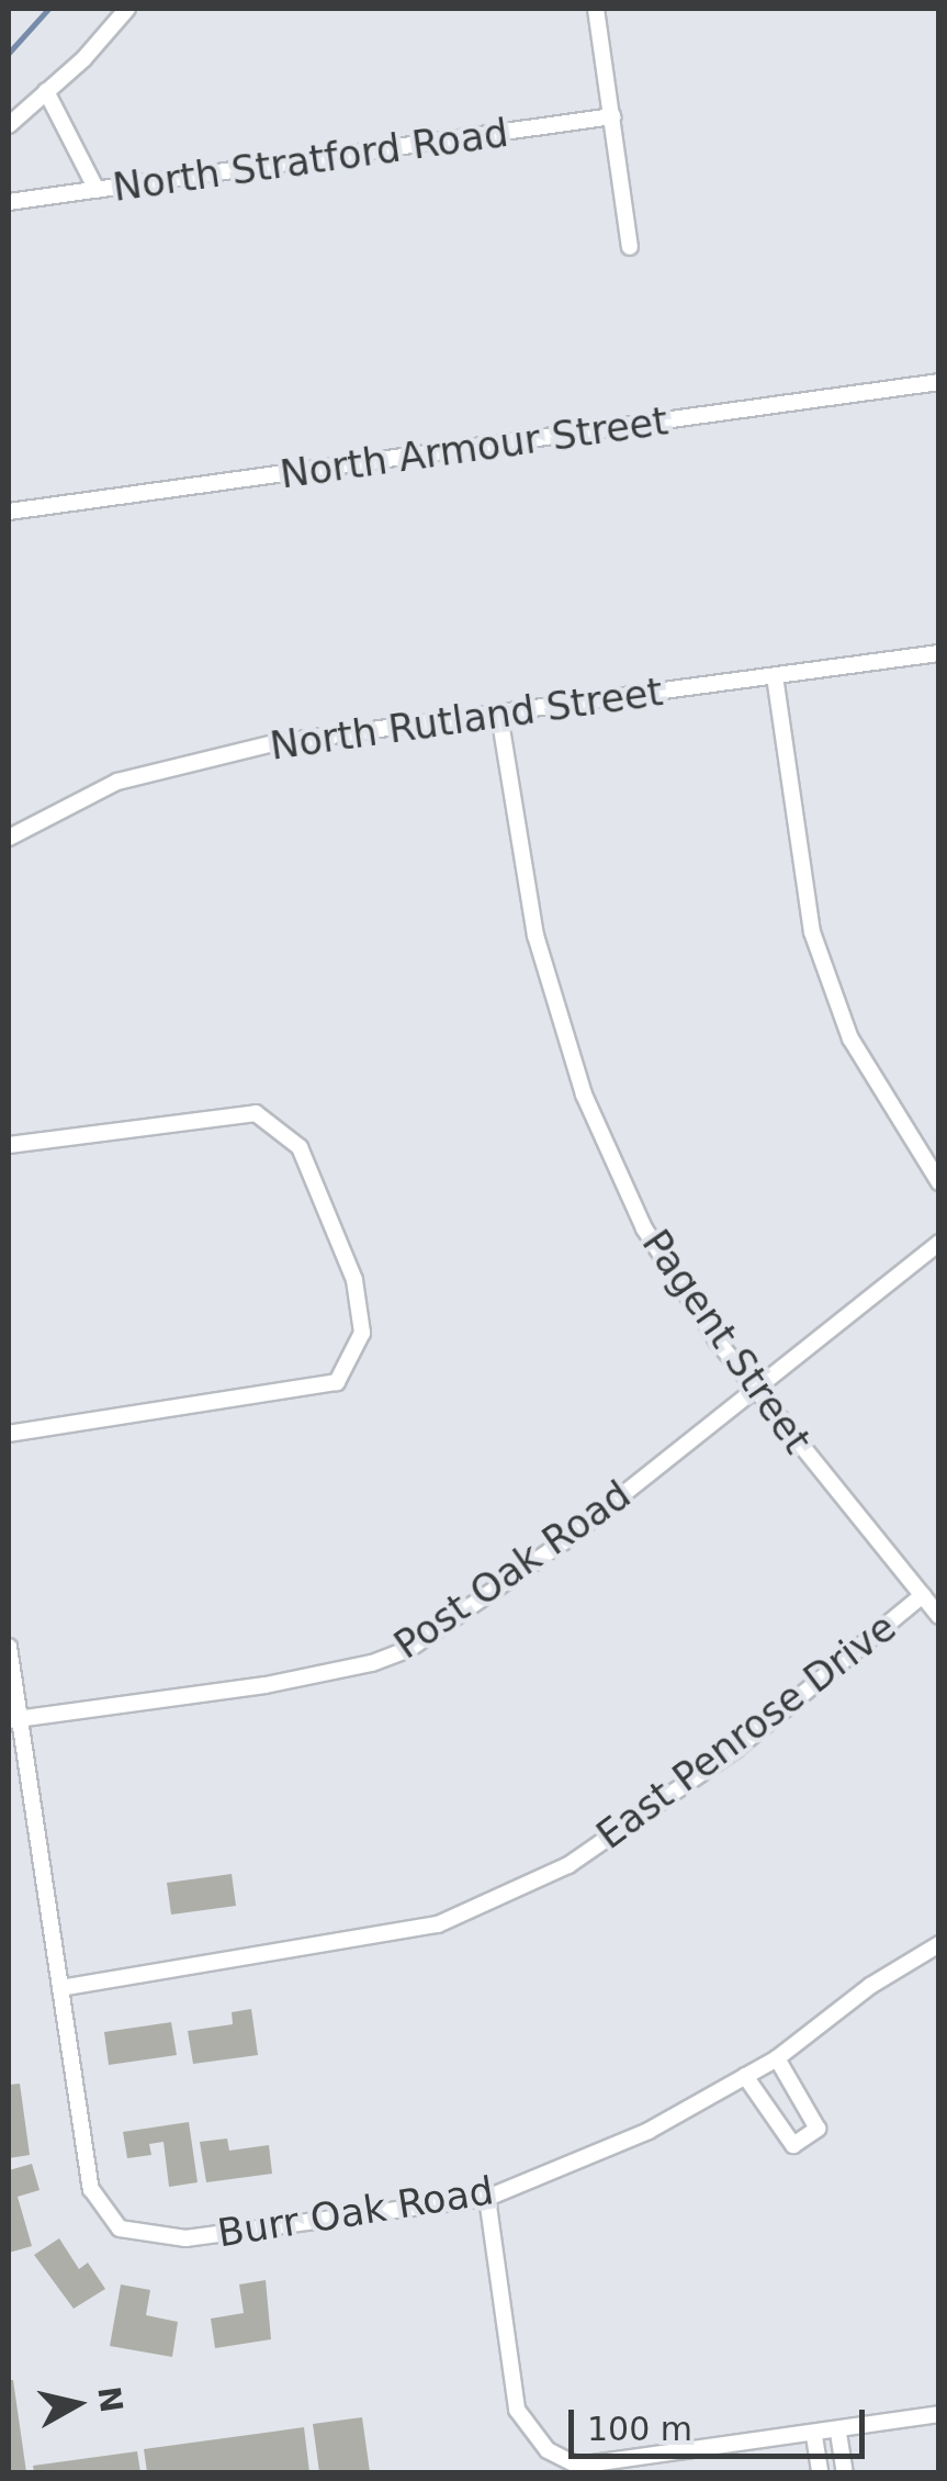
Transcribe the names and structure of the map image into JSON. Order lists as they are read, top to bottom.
{
  "streets": {
    "street": [
      "North Stratford Road",
      "North Armour Street",
      "North Rutland Street",
      "Pagent Street",
      "Post Oak Road",
      "East Penrose Drive",
      "Burr Oak Road"
    ]
  },
  "crossings": [
    ["North Rutland Street", "Pagent Street"],
    ["Pagent Street", "Post Oak Road"],
    ["Pagent Street", "East Penrose Drive"],
    ["East Penrose Drive", "Burr Oak Road"]
  ],
  "scale_bar": "100 m",
  "north": "right"
}
